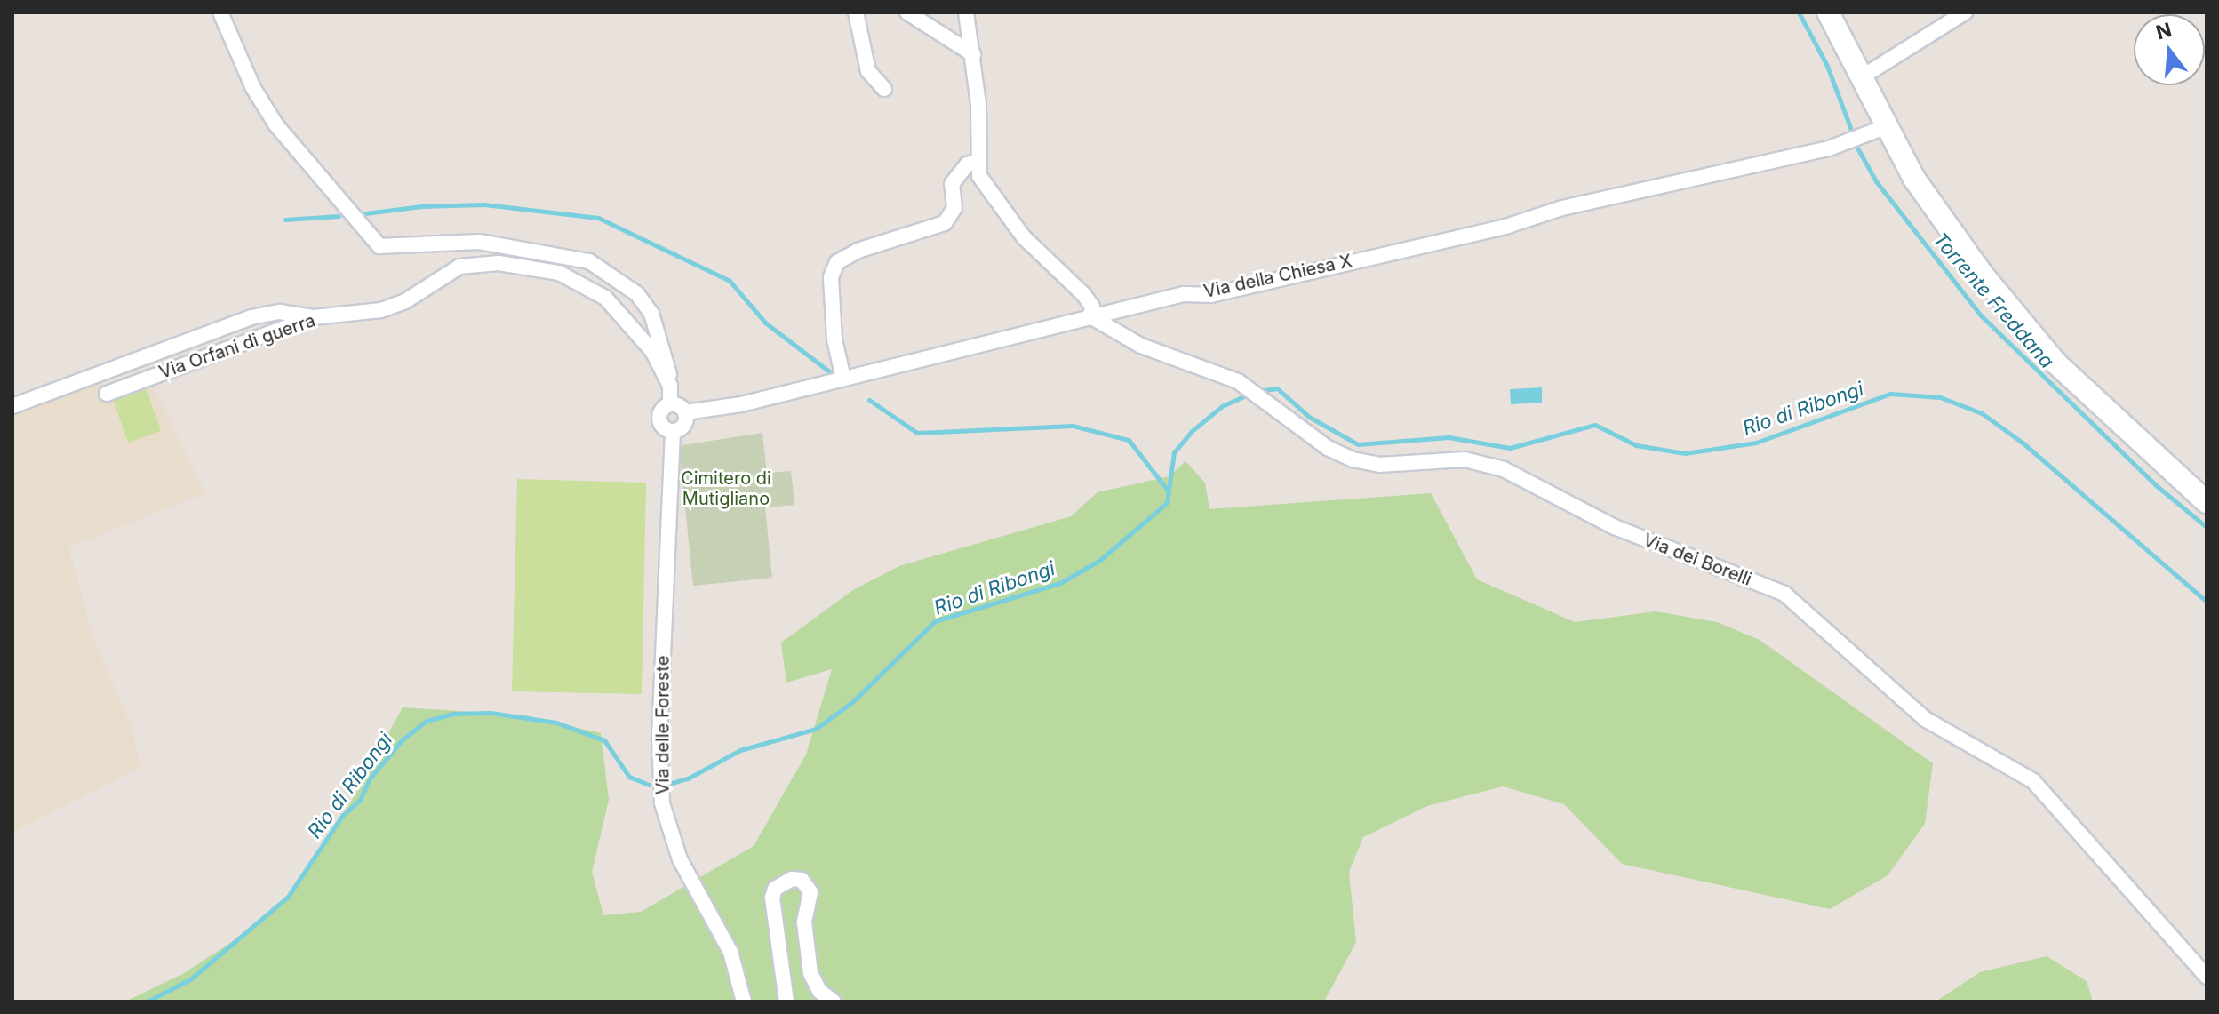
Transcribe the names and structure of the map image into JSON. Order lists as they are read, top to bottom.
{
  "streets": {
    "street": [
      "Via della Chiesa X",
      "Via Orfani di guerra",
      "Via dei Borelli",
      "Via delle Foreste"
    ]
  },
  "crossings": [
    ["Via della Chiesa X", "Via Orfani di guerra"],
    ["Via della Chiesa X", "Via dei Borelli"],
    ["Via della Chiesa X", "Via delle Foreste"],
    ["Via Orfani di guerra", "Via delle Foreste"]
  ],
  "water": ["Torrente Freddana", "Rio di Ribongi"],
  "parks": ["Cimitero di Mutigliano"],
  "north": "top"
}
